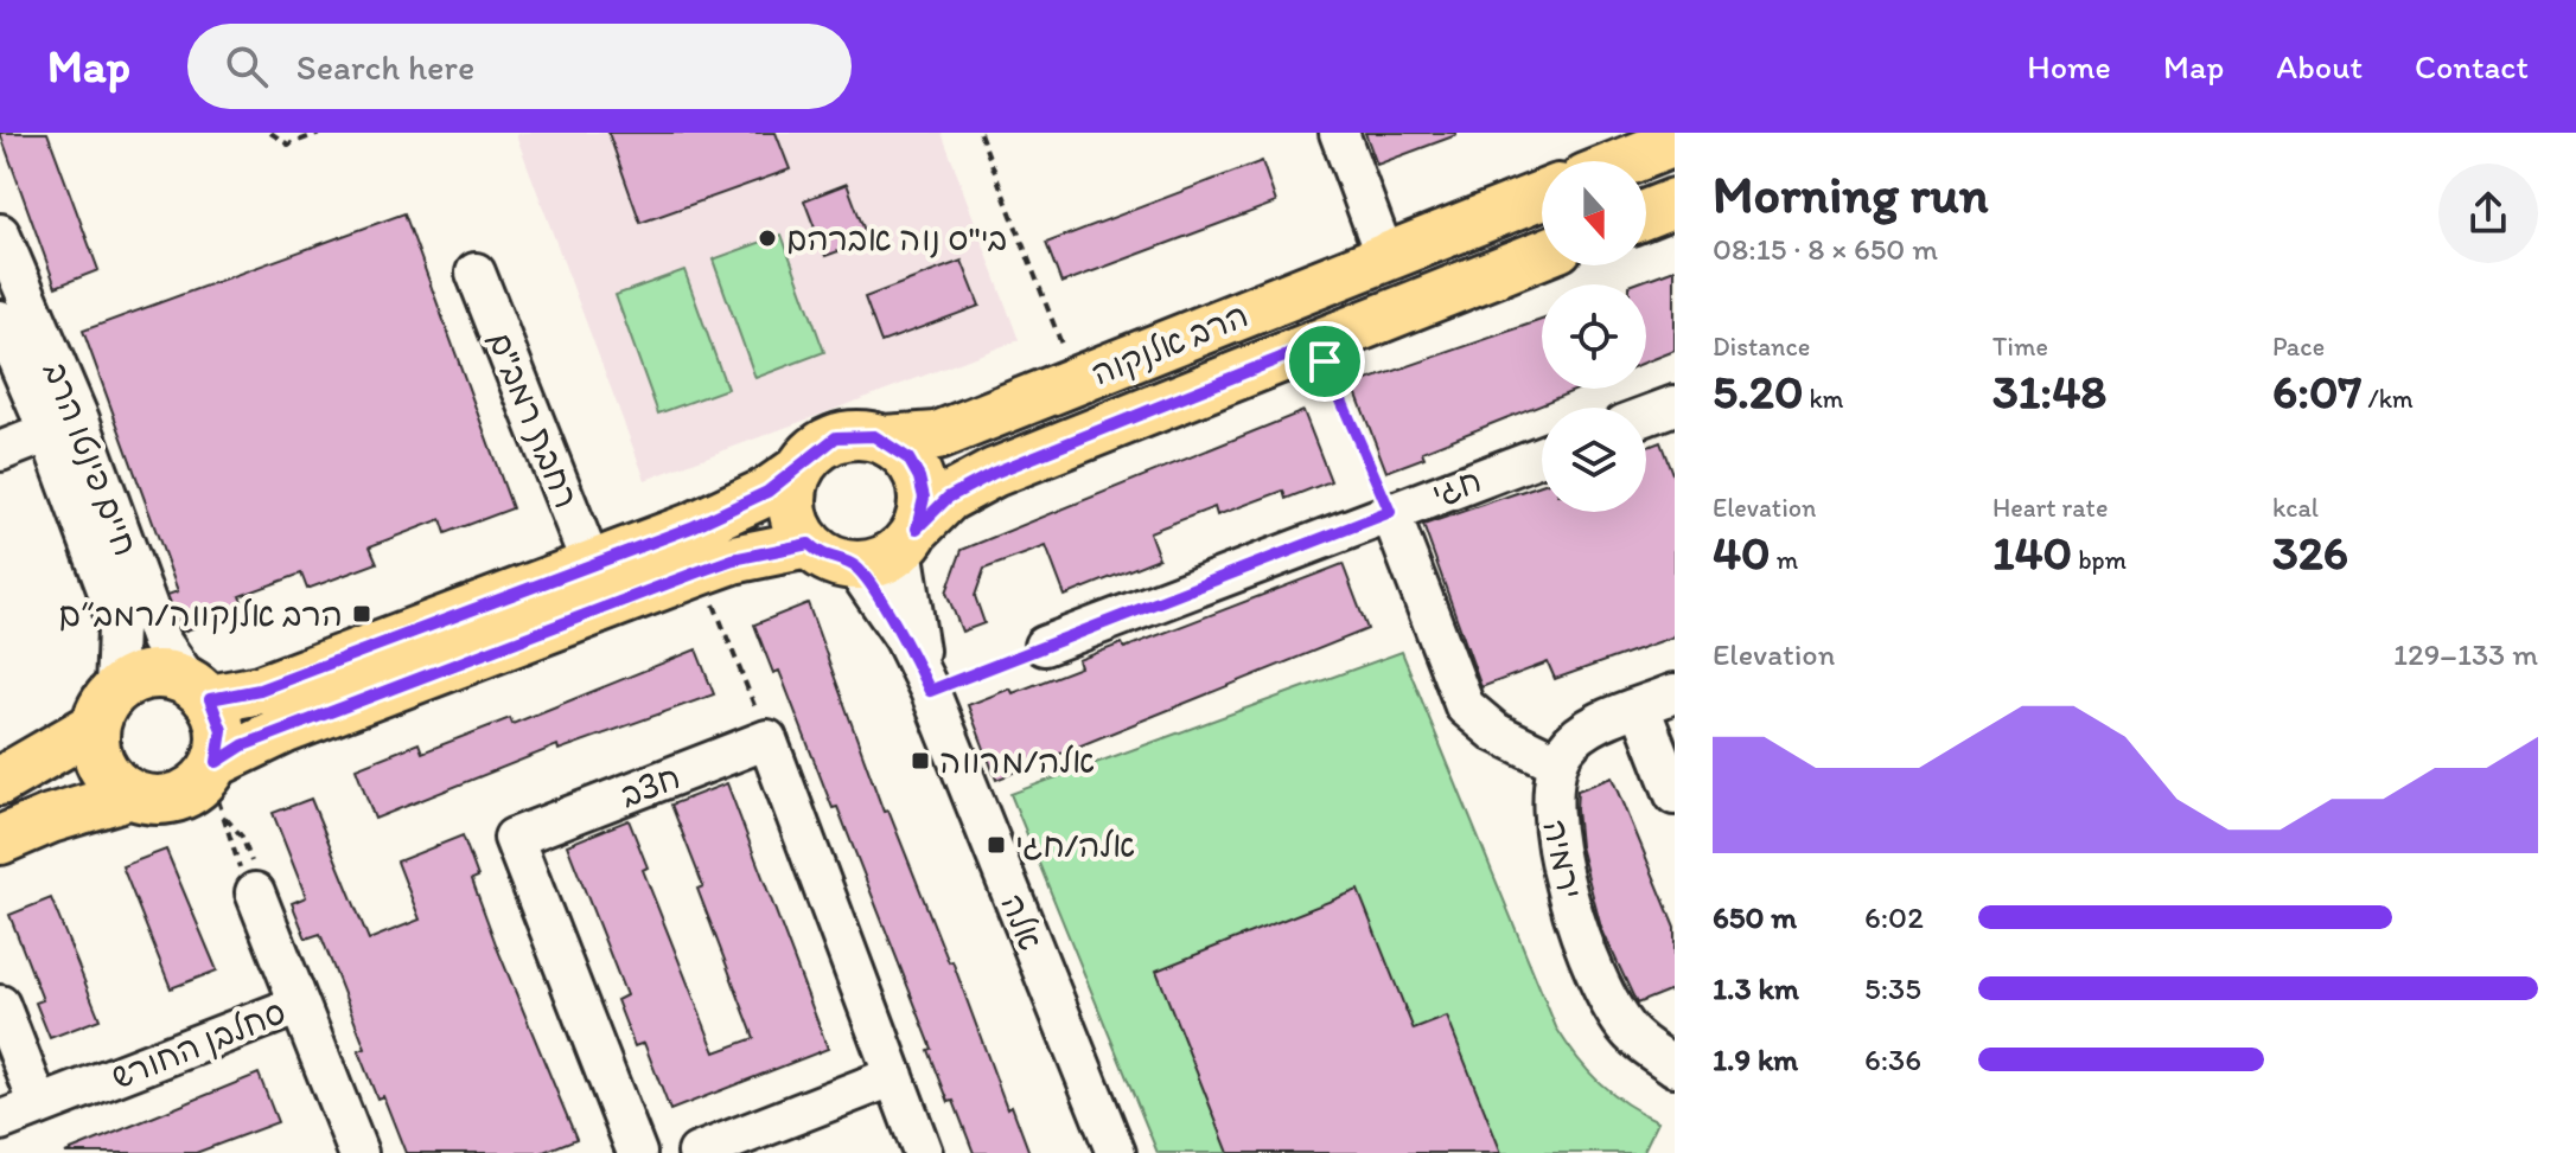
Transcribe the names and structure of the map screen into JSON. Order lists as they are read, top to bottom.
{
  "streets": {
    "main road": ["הרב אלנקוה"],
    "street": [
      "רחבת רמב\"ם",
      "חיים פינטו הרב",
      "חגי",
      "חצב",
      "ירמיה",
      "אלה",
      "סחלבן החורש"
    ]
  },
  "crossings": [
    ["הרב אלנקוה", "אלה"]
  ],
  "places": {
    "other": ["בי\"ס נוה אברהם"],
    "transit": ["הרב אלנקווה/רמב״ם", "אלה/מרווה", "אלה/חגי"]
  },
  "north": "bottom",
  "page": {
    "header": "Map",
    "search": "Search here",
    "nav": [
      "Home",
      "Map",
      "About",
      "Contact"
    ],
    "heading": ["Morning run", "08:15 · 8 × 650 m"],
    "stats": [
      ["Distance", "5.20 km"],
      ["Time", "31:48"],
      ["Pace", "6:07 /km"],
      ["Elevation", "40 m"],
      ["Heart rate", "140 bpm"],
      ["kcal", "326"]
    ],
    "chart": ["Elevation", "129–133 m"],
    "list": [
      {
        "name": "650 m",
        "note": "6:02"
      },
      {
        "name": "1.3 km",
        "note": "5:35"
      },
      {
        "name": "1.9 km",
        "note": "6:36"
      }
    ]
  }
}
